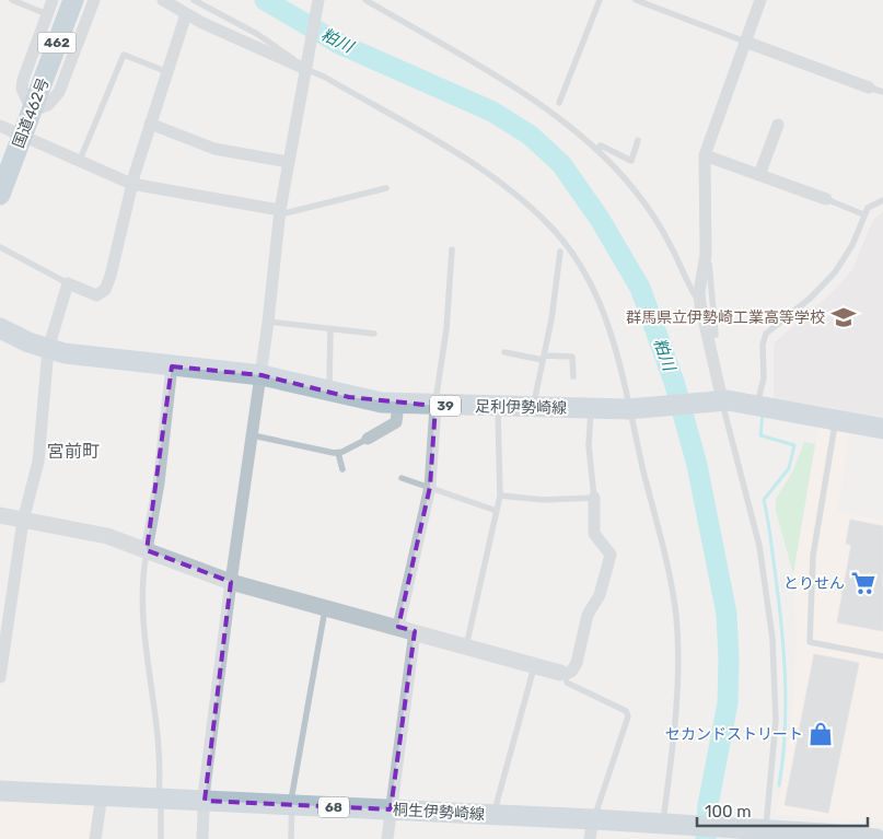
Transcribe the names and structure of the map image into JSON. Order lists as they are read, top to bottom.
{
  "streets": {
    "highway": ["462", "国道462号"],
    "main road": [
      "39",
      "足利伊勢崎線",
      "68",
      "桐生伊勢崎線"
    ]
  },
  "districts": ["宮前町"],
  "water": ["粕川"],
  "places": {
    "school or university": ["群馬県立伊勢崎工業高等学校"],
    "supermarket": ["とりせん"],
    "shop": ["セカンドストリート"]
  },
  "scale_bar": "100 m"
}
